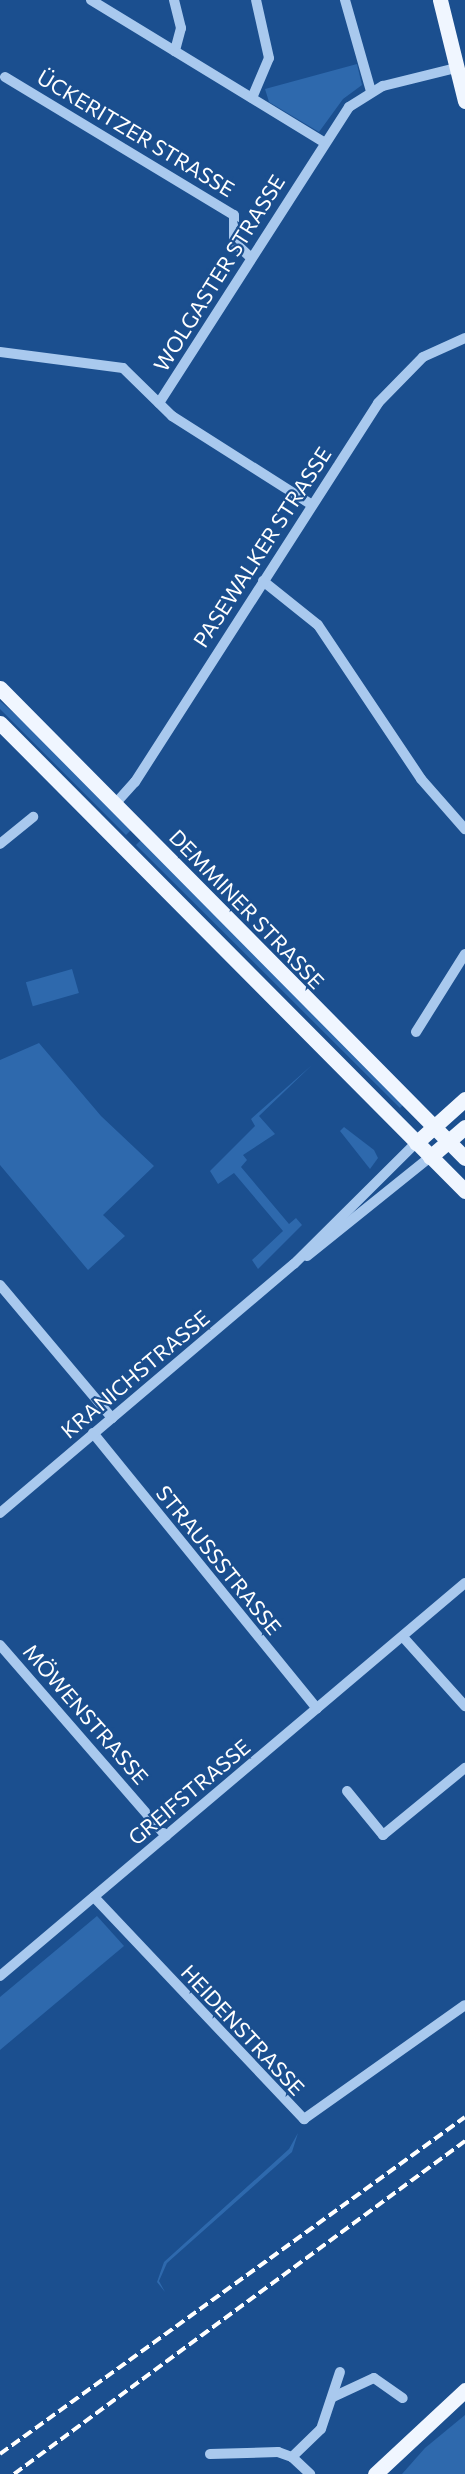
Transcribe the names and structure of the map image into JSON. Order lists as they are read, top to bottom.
{
  "streets": {
    "main road": ["DEMMINER STRASSE"],
    "street": [
      "ÜCKERITZER STRASSE",
      "WOLGASTER STRASSE",
      "PASEWALKER STRASSE",
      "KRANICHSTRASSE",
      "STRAUSSSTRASSE",
      "MÖWENSTRASSE",
      "GREIFSTRASSE",
      "HEIDENSTRASSE"
    ]
  },
  "crossings": [
    ["ÜCKERITZER STRASSE", "WOLGASTER STRASSE"],
    ["WOLGASTER STRASSE", "PASEWALKER STRASSE"],
    ["PASEWALKER STRASSE", "DEMMINER STRASSE"],
    ["DEMMINER STRASSE", "KRANICHSTRASSE"],
    ["KRANICHSTRASSE", "STRAUSSSTRASSE"],
    ["STRAUSSSTRASSE", "GREIFSTRASSE"],
    ["MÖWENSTRASSE", "GREIFSTRASSE"],
    ["GREIFSTRASSE", "HEIDENSTRASSE"]
  ]
}
